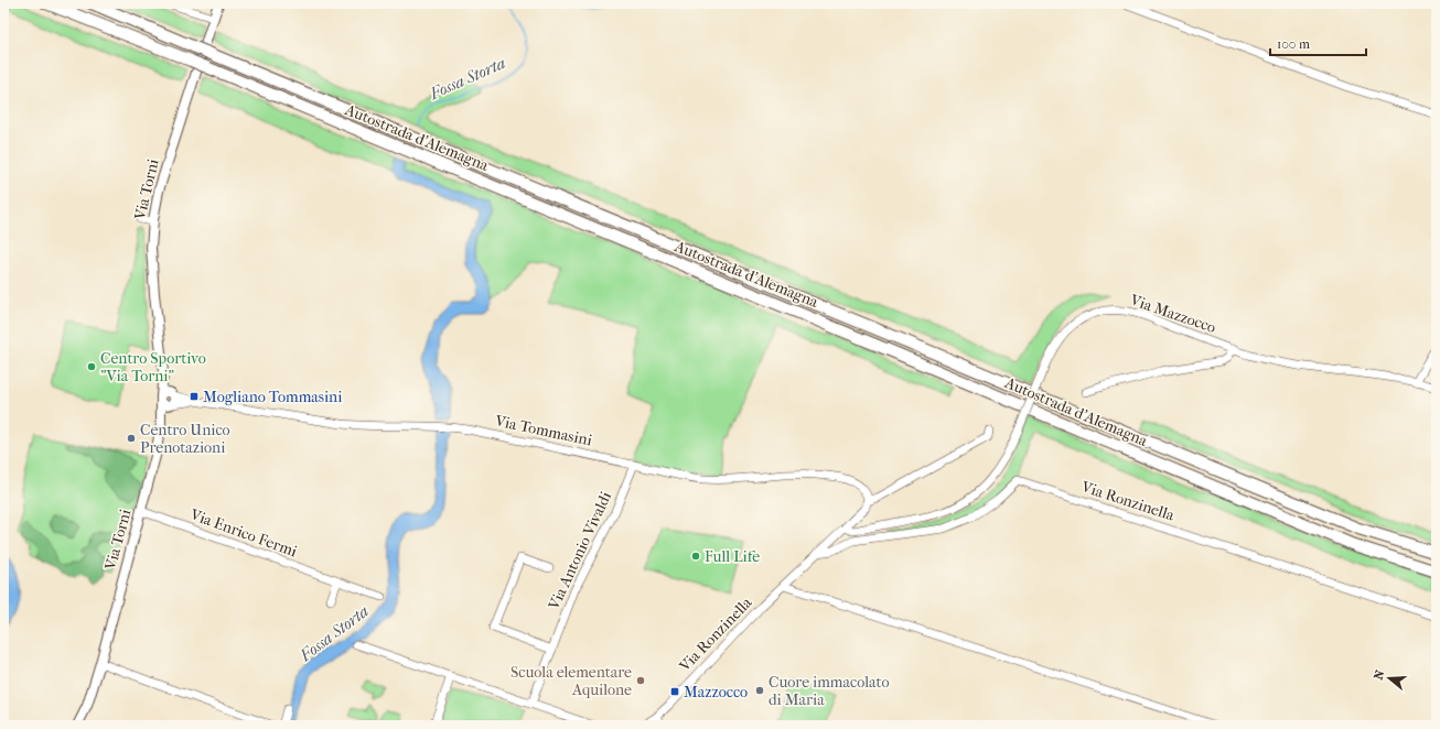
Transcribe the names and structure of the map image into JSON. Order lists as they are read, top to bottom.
{
  "streets": {
    "highway": ["Autostrada d'Alemagna"],
    "main road": ["Via Torni"],
    "street": [
      "Via Mazzocco",
      "Via Tommasini",
      "Via Ronzinella",
      "Via Enrico Fermi",
      "Via Antonio Vivaldi"
    ]
  },
  "crossings": [
    ["Via Torni", "Via Tommasini"],
    ["Via Torni", "Via Enrico Fermi"],
    ["Via Mazzocco", "Via Ronzinella"],
    ["Via Tommasini", "Via Ronzinella"],
    ["Via Tommasini", "Via Antonio Vivaldi"]
  ],
  "water": ["Fossa Storta"],
  "places": {
    "other": [
      "Centro Sportivo \"Via Torni\"",
      "Centro Unico Prenotazioni",
      "Full Life",
      "Scuola elementare Aquilone",
      "Cuore immacolato di Maria"
    ],
    "transit": ["Mogliano Tommasini", "Mazzocco"]
  },
  "scale_bar": "100 m",
  "north": "left"
}
